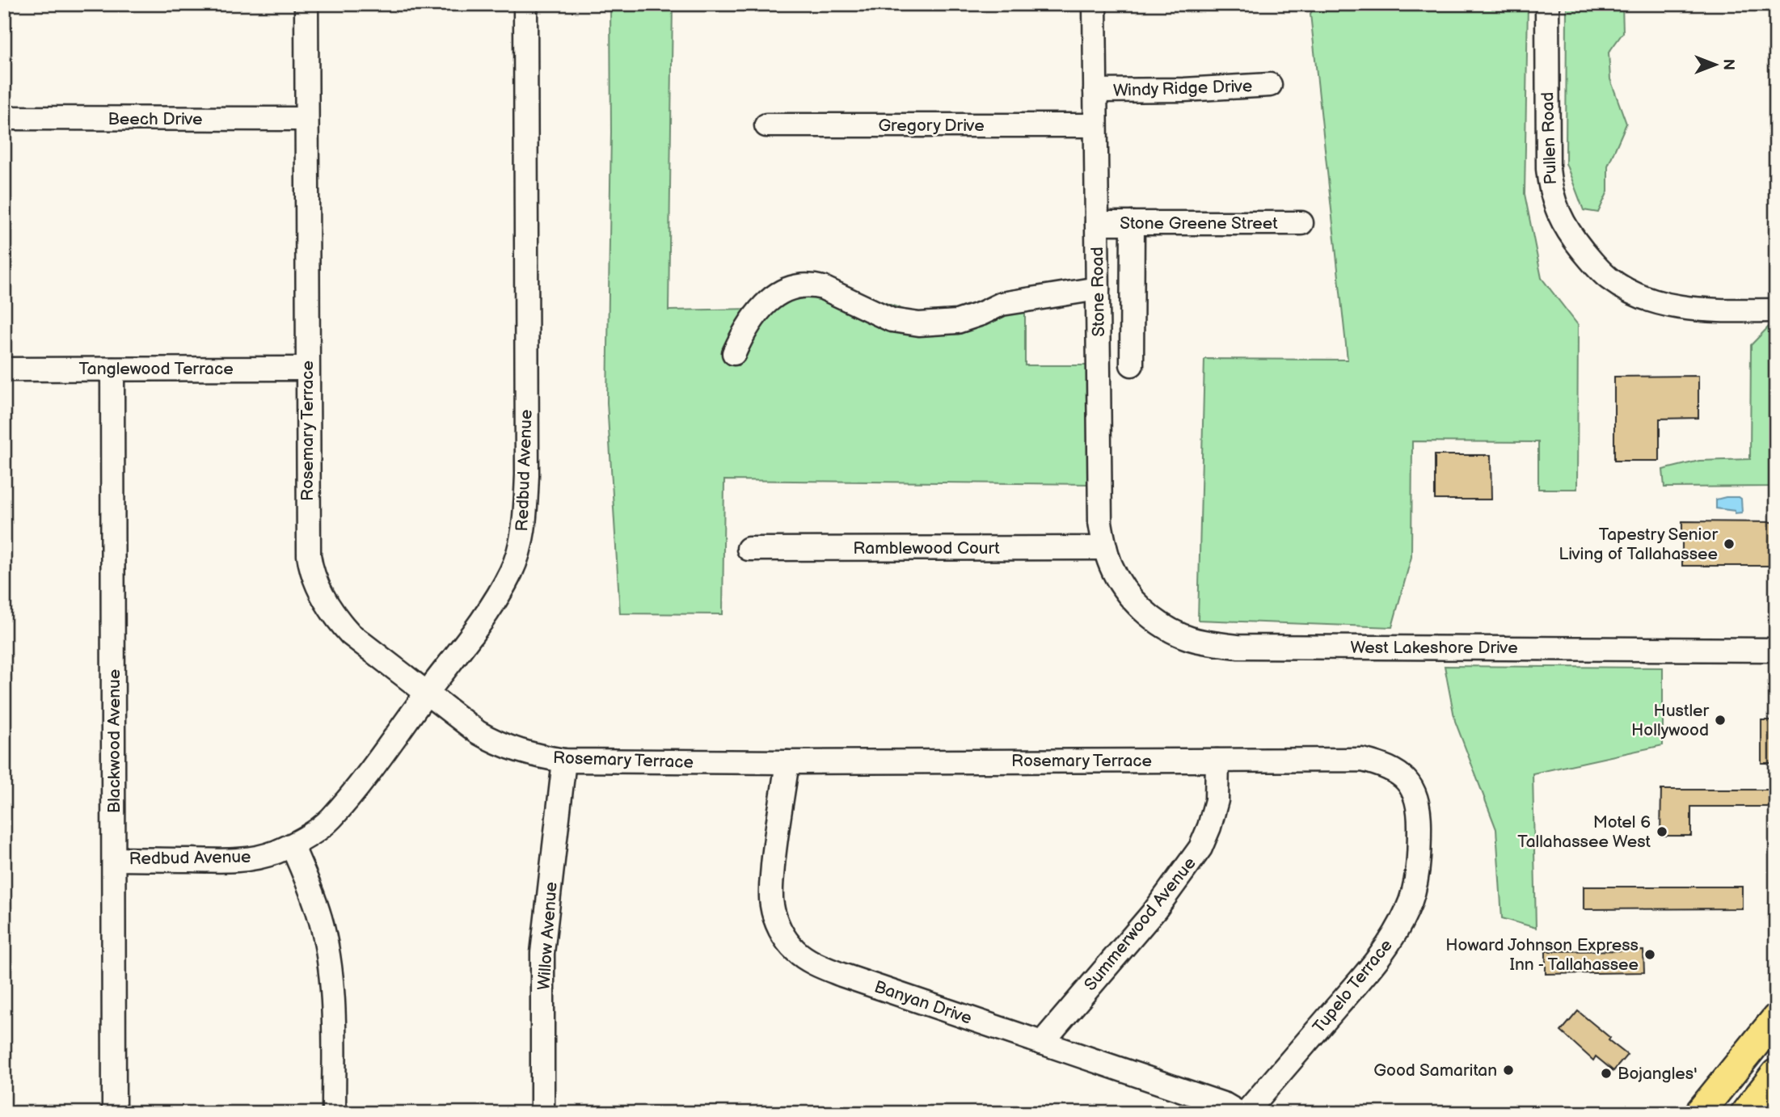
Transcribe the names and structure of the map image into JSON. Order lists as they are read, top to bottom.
{
  "streets": {
    "street": [
      "Windy Ridge Drive",
      "Beech Drive",
      "Gregory Drive",
      "Pullen Road",
      "Stone Greene Street",
      "Stone Road",
      "Tanglewood Terrace",
      "Rosemary Terrace",
      "Redbud Avenue",
      "Ramblewood Court",
      "West Lakeshore Drive",
      "Blackwood Avenue",
      "Summerwood Avenue",
      "Willow Avenue",
      "Tupelo Terrace",
      "Banyan Drive"
    ]
  },
  "crossings": [
    ["Windy Ridge Drive", "Stone Road"],
    ["Beech Drive", "Rosemary Terrace"],
    ["Gregory Drive", "Stone Road"],
    ["Stone Greene Street", "Stone Road"],
    ["Stone Road", "Ramblewood Court"],
    ["Stone Road", "West Lakeshore Drive"],
    ["Tanglewood Terrace", "Rosemary Terrace"],
    ["Tanglewood Terrace", "Blackwood Avenue"],
    ["Rosemary Terrace", "Redbud Avenue"],
    ["Rosemary Terrace", "Summerwood Avenue"],
    ["Rosemary Terrace", "Willow Avenue"],
    ["Rosemary Terrace", "Tupelo Terrace"],
    ["Rosemary Terrace", "Banyan Drive"],
    ["Redbud Avenue", "Blackwood Avenue"],
    ["Summerwood Avenue", "Banyan Drive"]
  ],
  "places": [
    "Tapestry Senior Living of Tallahassee",
    "Hustler Hollywood",
    "Motel 6 Tallahassee West",
    "Howard Johnson Express Inn - Tallahassee",
    "Good Samaritan",
    "Bojangles'"
  ],
  "north": "right"
}
